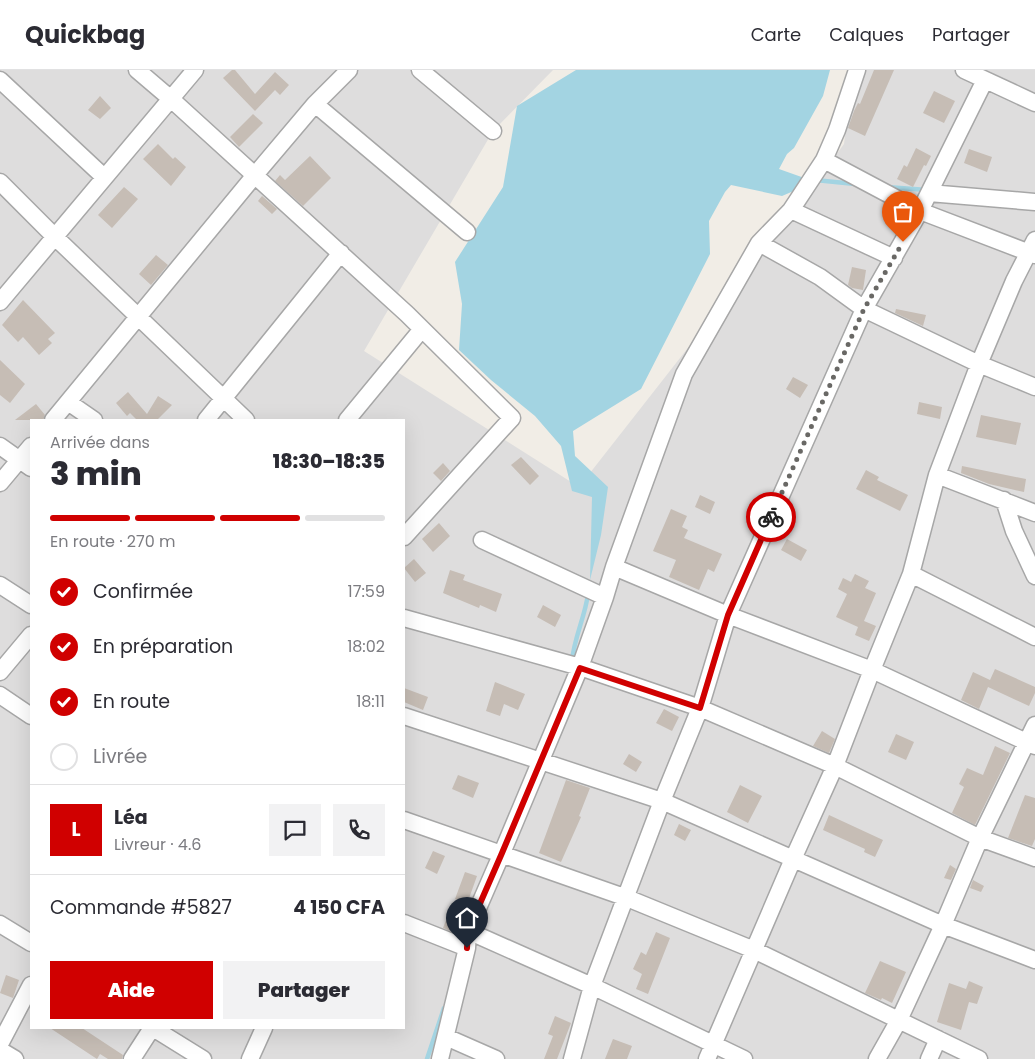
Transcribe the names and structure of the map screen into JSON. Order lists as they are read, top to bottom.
{
  "page": {
    "header": "Quickbag",
    "nav": ["Carte", "Calques", "Partager"],
    "heading": ["3 min", "Arrivée dans", "18:30–18:35"],
    "panel": [
      "Léa",
      "Livreur · 4.6",
      "Commande #5827",
      "4 150 CFA"
    ],
    "bar": "En route · 270 m",
    "list": [
      ["Confirmée", "17:59"],
      ["En préparation", "18:02"],
      ["En route", "18:11"],
      "Livrée"
    ],
    "round": "L",
    "buttons": ["Aide", "Partager"]
  }
}
